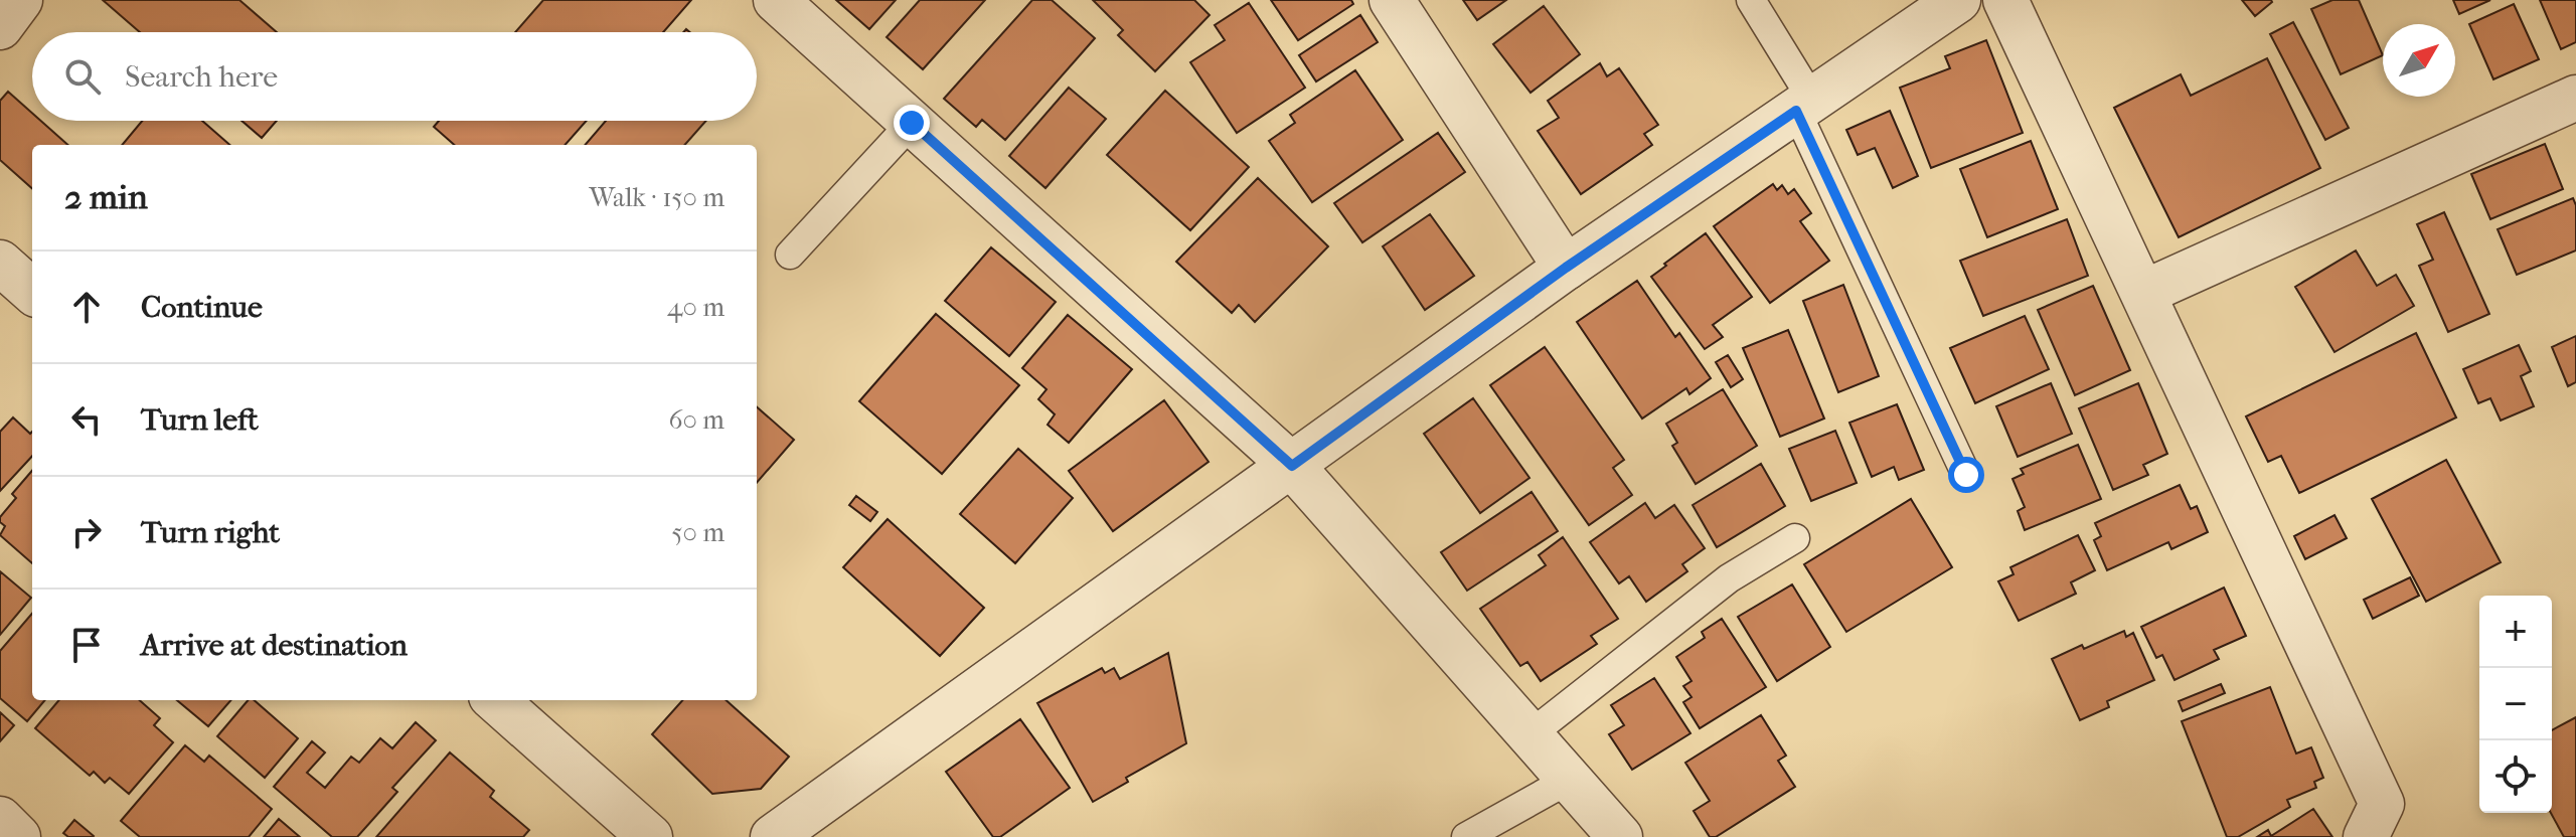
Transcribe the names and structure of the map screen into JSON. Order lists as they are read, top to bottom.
{
  "north": "top right",
  "page": {
    "search": "Search here",
    "heading": ["2 min", "Walk · 150 m"],
    "list": [
      ["Continue", "40 m"],
      ["Turn left", "60 m"],
      ["Turn right", "50 m"],
      "Arrive at destination"
    ],
    "map_buttons": ["+", "−"]
  }
}
